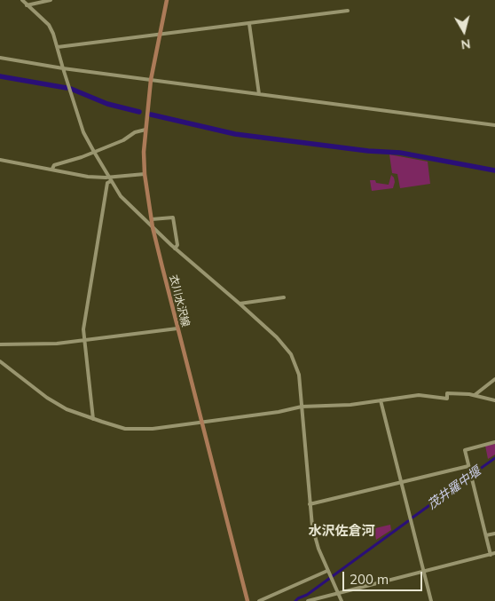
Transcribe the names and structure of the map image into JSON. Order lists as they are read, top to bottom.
{
  "streets": {
    "main road": ["衣川水沢線"]
  },
  "districts": ["水沢佐倉河"],
  "water": ["茂井羅中堰"],
  "scale_bar": "200 m",
  "north": "bottom"
}
